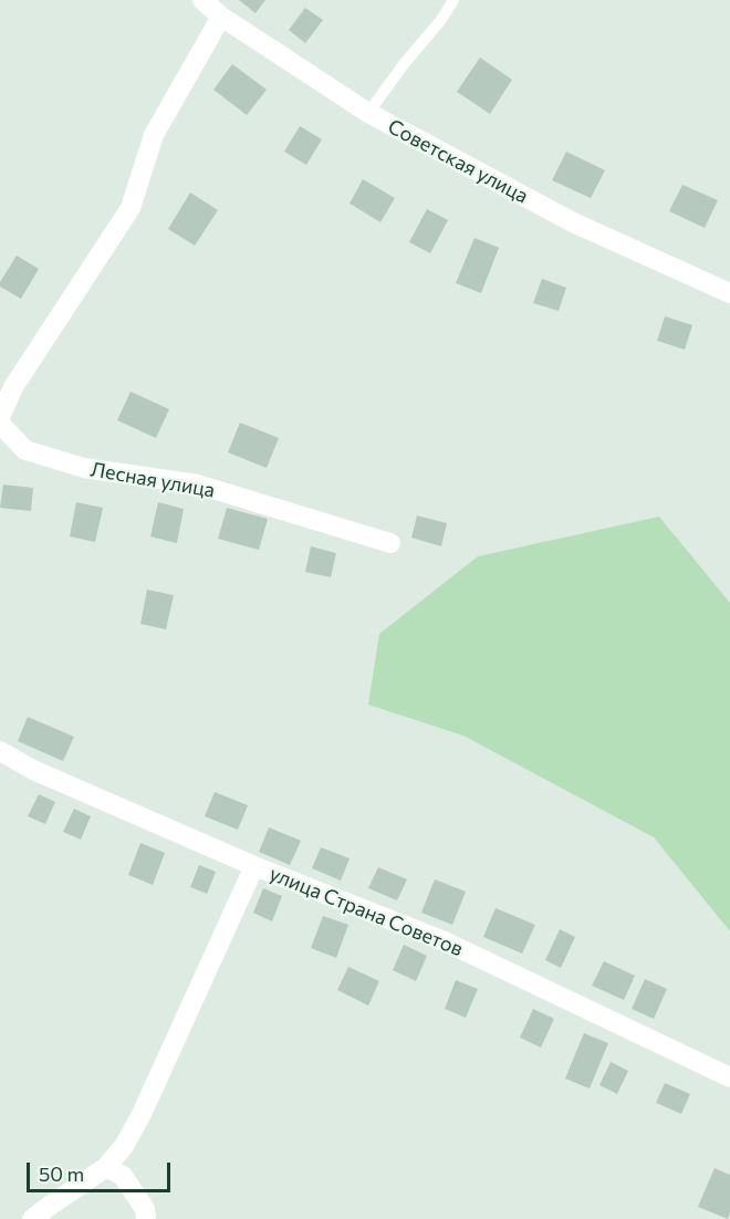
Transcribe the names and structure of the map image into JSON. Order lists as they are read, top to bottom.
{
  "streets": {
    "street": ["Советская улица", "Лесная улица", "улица Страна Советов"]
  },
  "scale_bar": "50 m"
}
